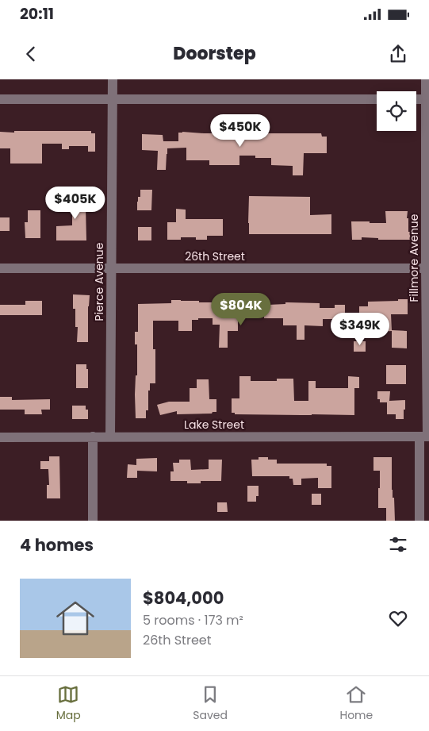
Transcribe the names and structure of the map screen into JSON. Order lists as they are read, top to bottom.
{
  "streets": {
    "street": [
      "26th Street",
      "Fillmore Avenue",
      "Pierce Avenue",
      "Lake Street"
    ]
  },
  "crossings": [
    ["26th Street", "Fillmore Avenue"],
    ["26th Street", "Pierce Avenue"],
    ["Fillmore Avenue", "Lake Street"],
    ["Pierce Avenue", "Lake Street"]
  ],
  "page": {
    "status": "20:11",
    "header": "Doorstep",
    "price": [
      "$450K",
      "$405K",
      "$804K",
      "$349K"
    ],
    "heading": "4 homes",
    "list": [
      {
        "name": "$804,000",
        "note": "5 rooms · 173 m² · 26th Street"
      }
    ],
    "tabs": ["Map", "Saved", "Home"]
  }
}
